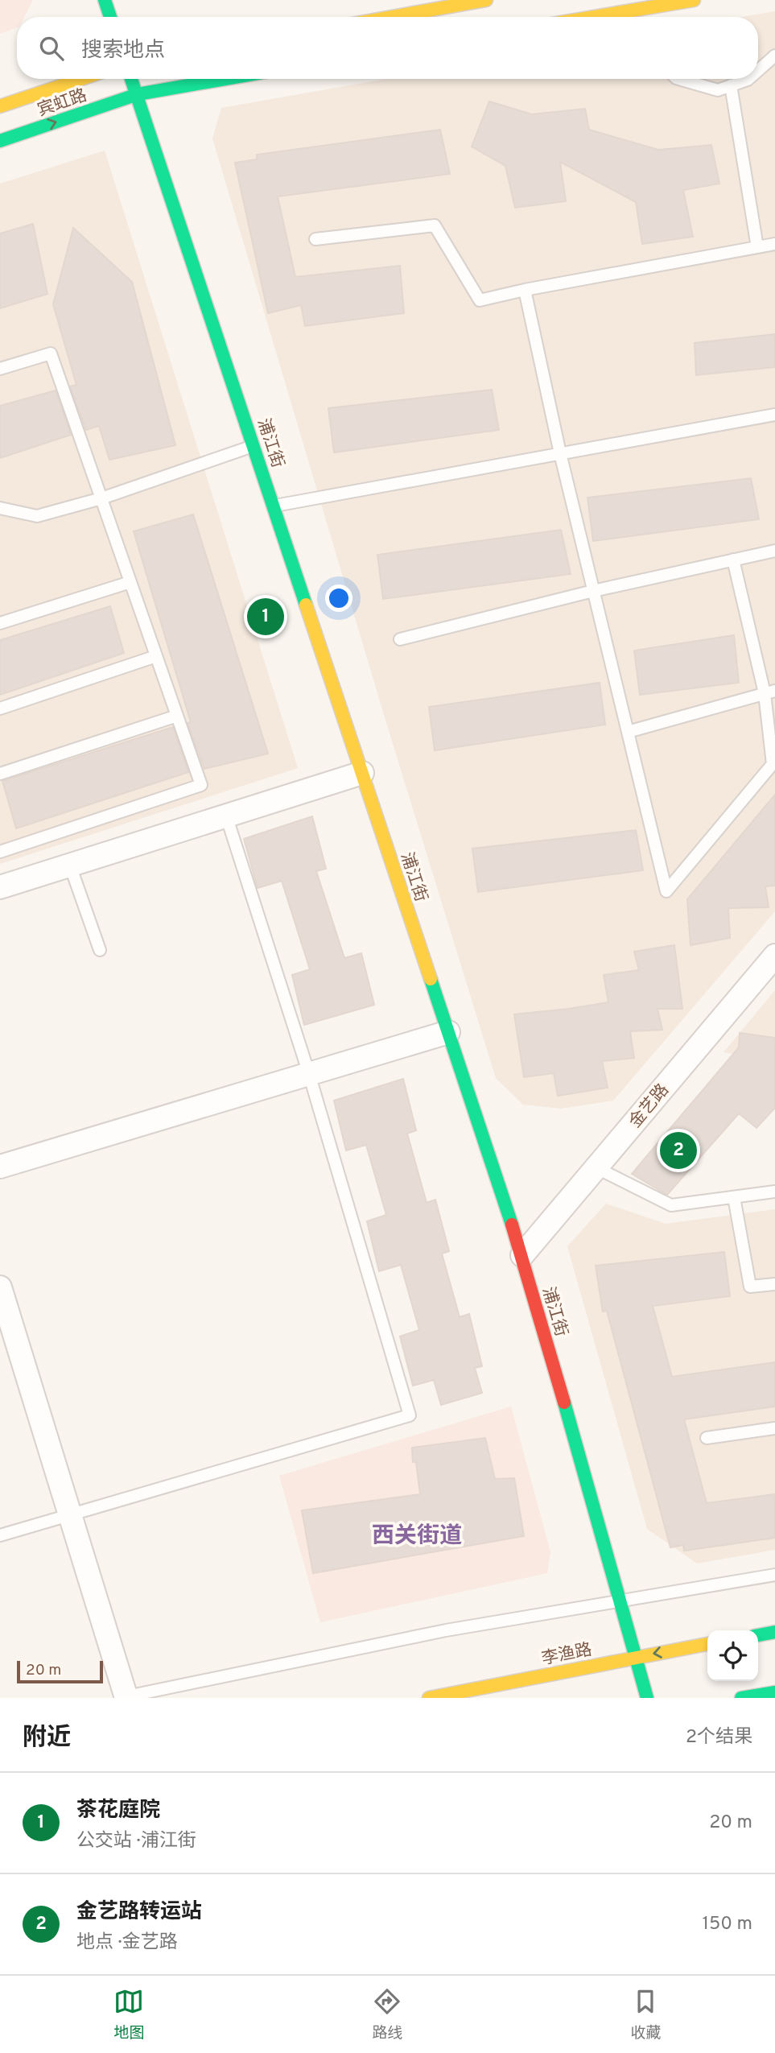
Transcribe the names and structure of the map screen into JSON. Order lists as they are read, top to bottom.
{
  "streets": {
    "street": [
      "宾虹路",
      "浦江街",
      "金艺路",
      "李渔路"
    ]
  },
  "crossings": [
    ["宾虹路", "浦江街"],
    ["浦江街", "金艺路"],
    ["浦江街", "李渔路"]
  ],
  "districts": ["西关街道"],
  "scale_bar": "20 m",
  "page": {
    "search": "搜索地点",
    "pins": ["1", "2"],
    "scale": "20 m",
    "heading": ["附近", "2个结果"],
    "list": [
      {
        "mark": "1",
        "name": "茶花庭院",
        "note": "公交站 · 浦江街",
        "value": "20 m"
      },
      {
        "mark": "2",
        "name": "金艺路转运站",
        "note": "地点 · 金艺路",
        "value": "150 m"
      }
    ],
    "nav": ["地图", "路线", "收藏"]
  }
}
